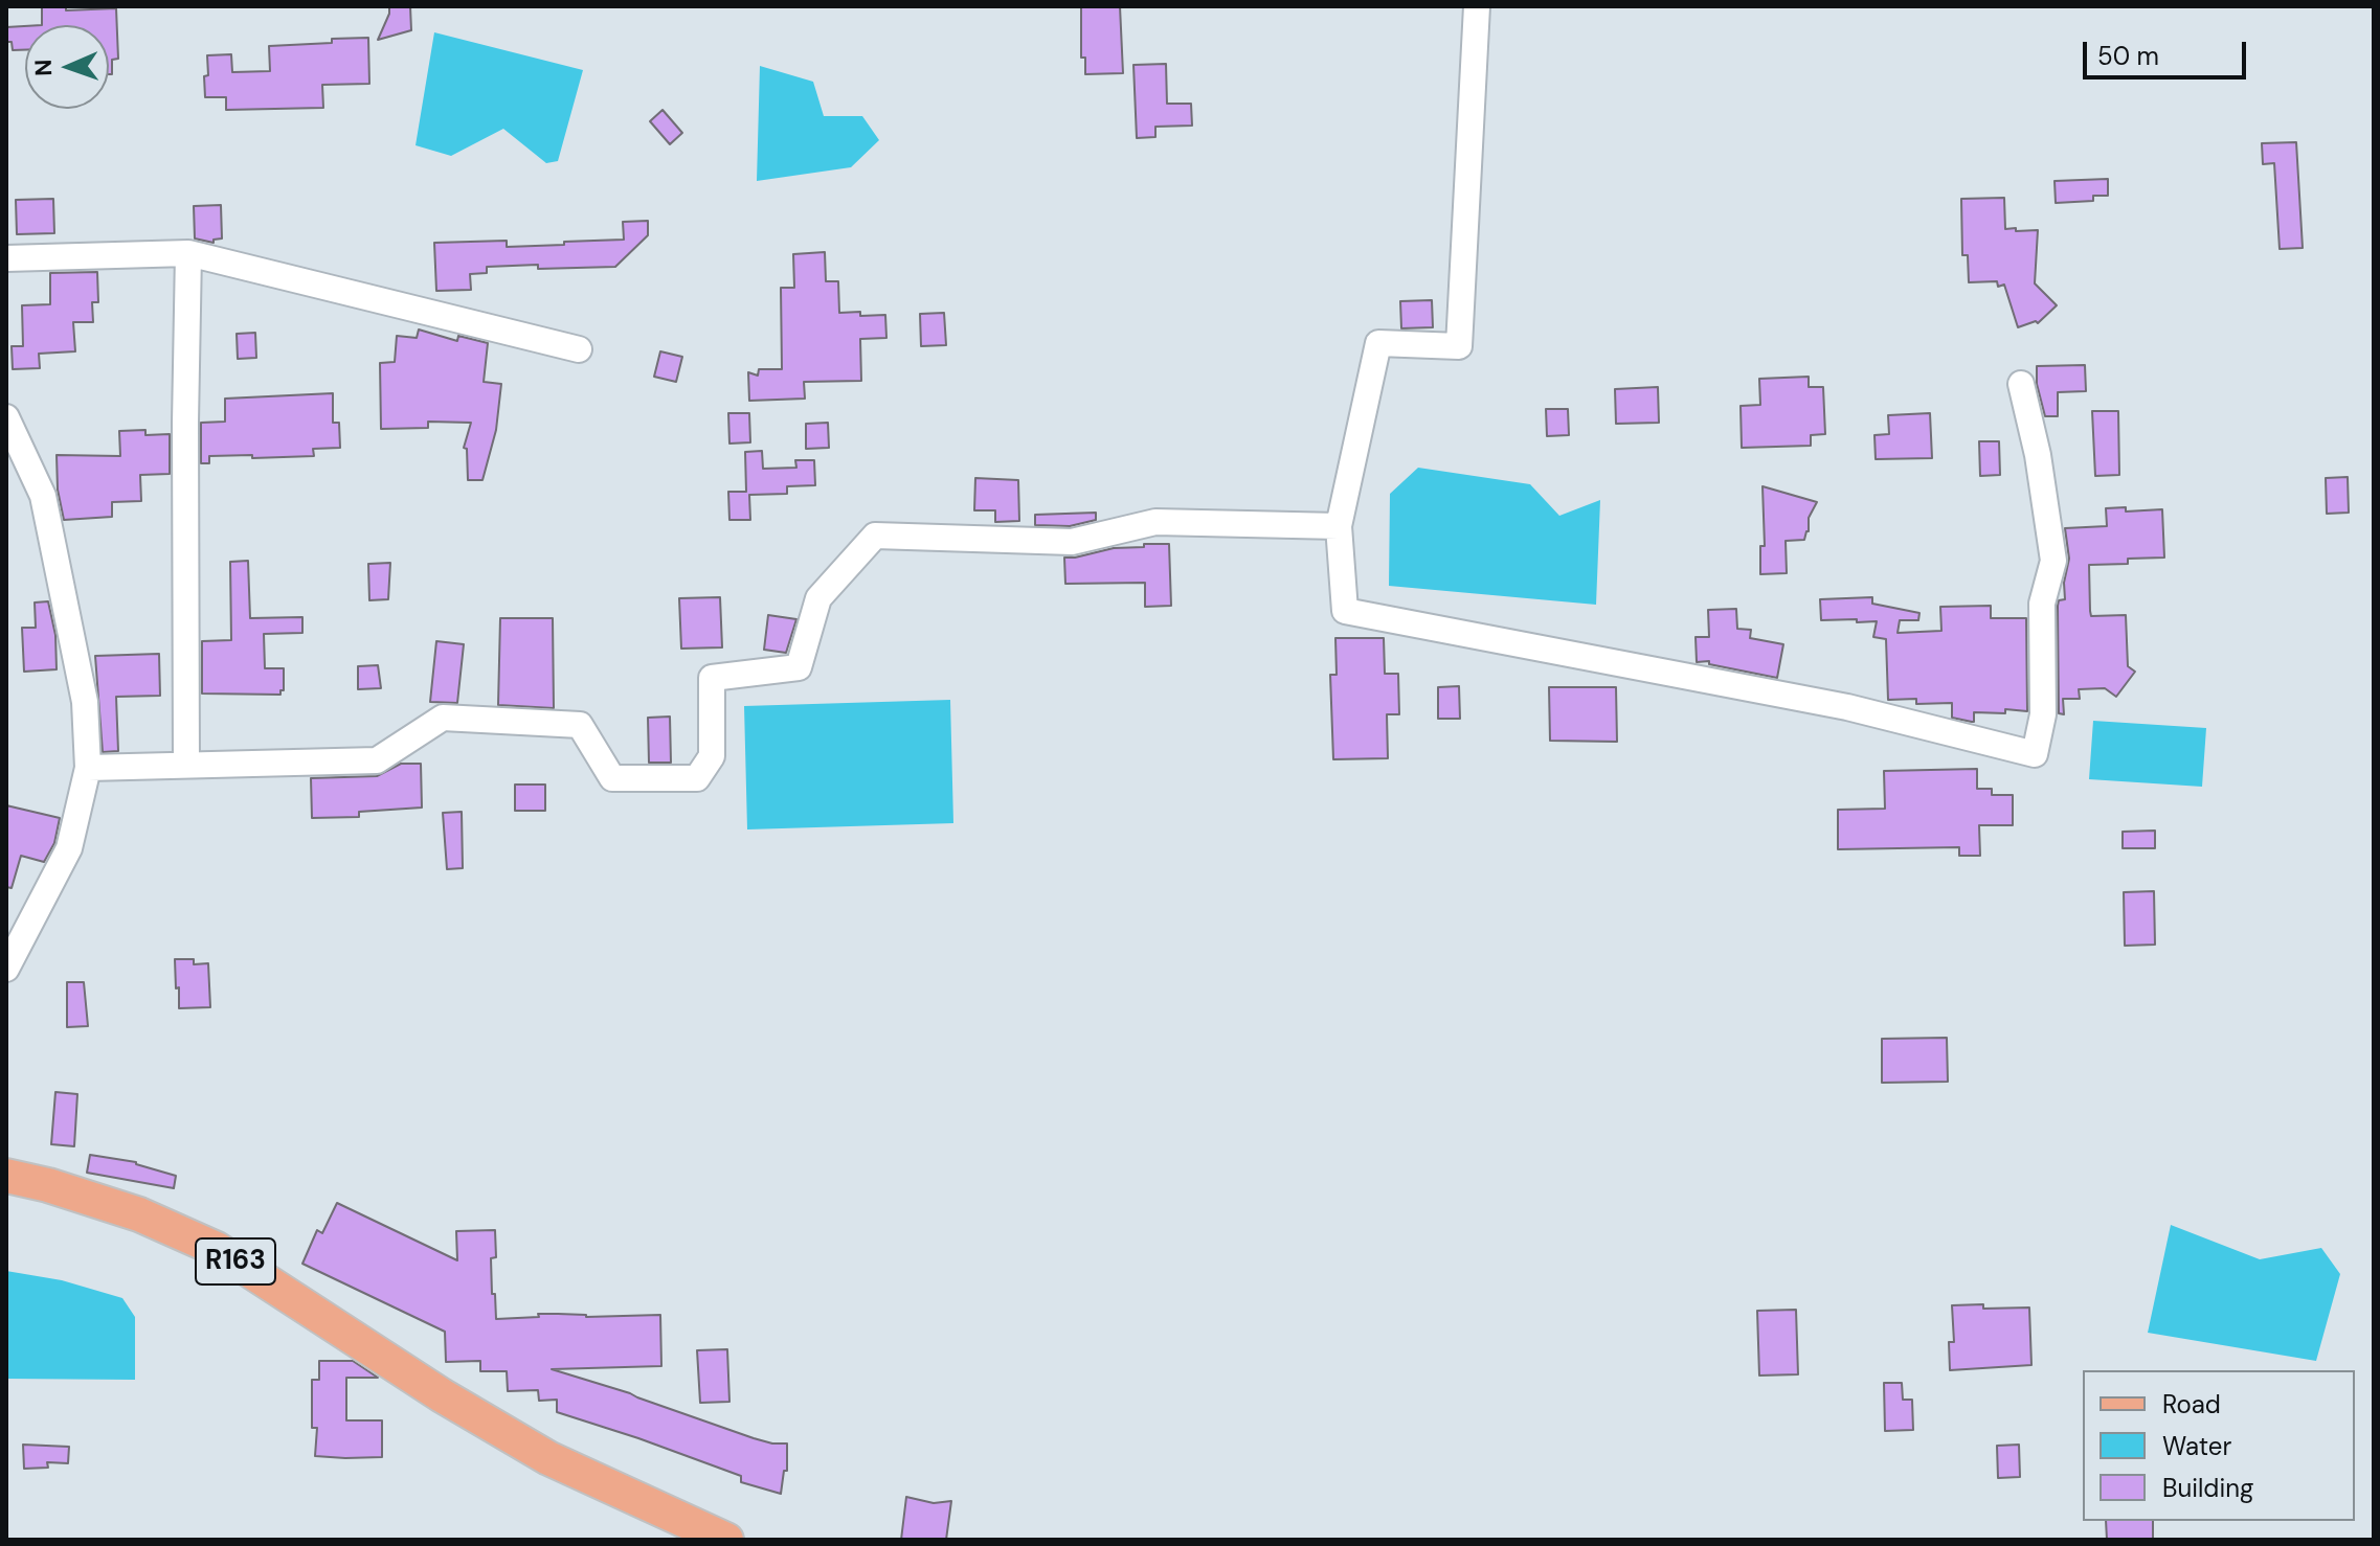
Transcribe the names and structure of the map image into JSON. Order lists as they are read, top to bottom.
{
  "streets": {
    "main road": ["R163"]
  },
  "legend": ["Road", "Water", "Building"],
  "scale_bar": "50 m",
  "north": "left"
}
